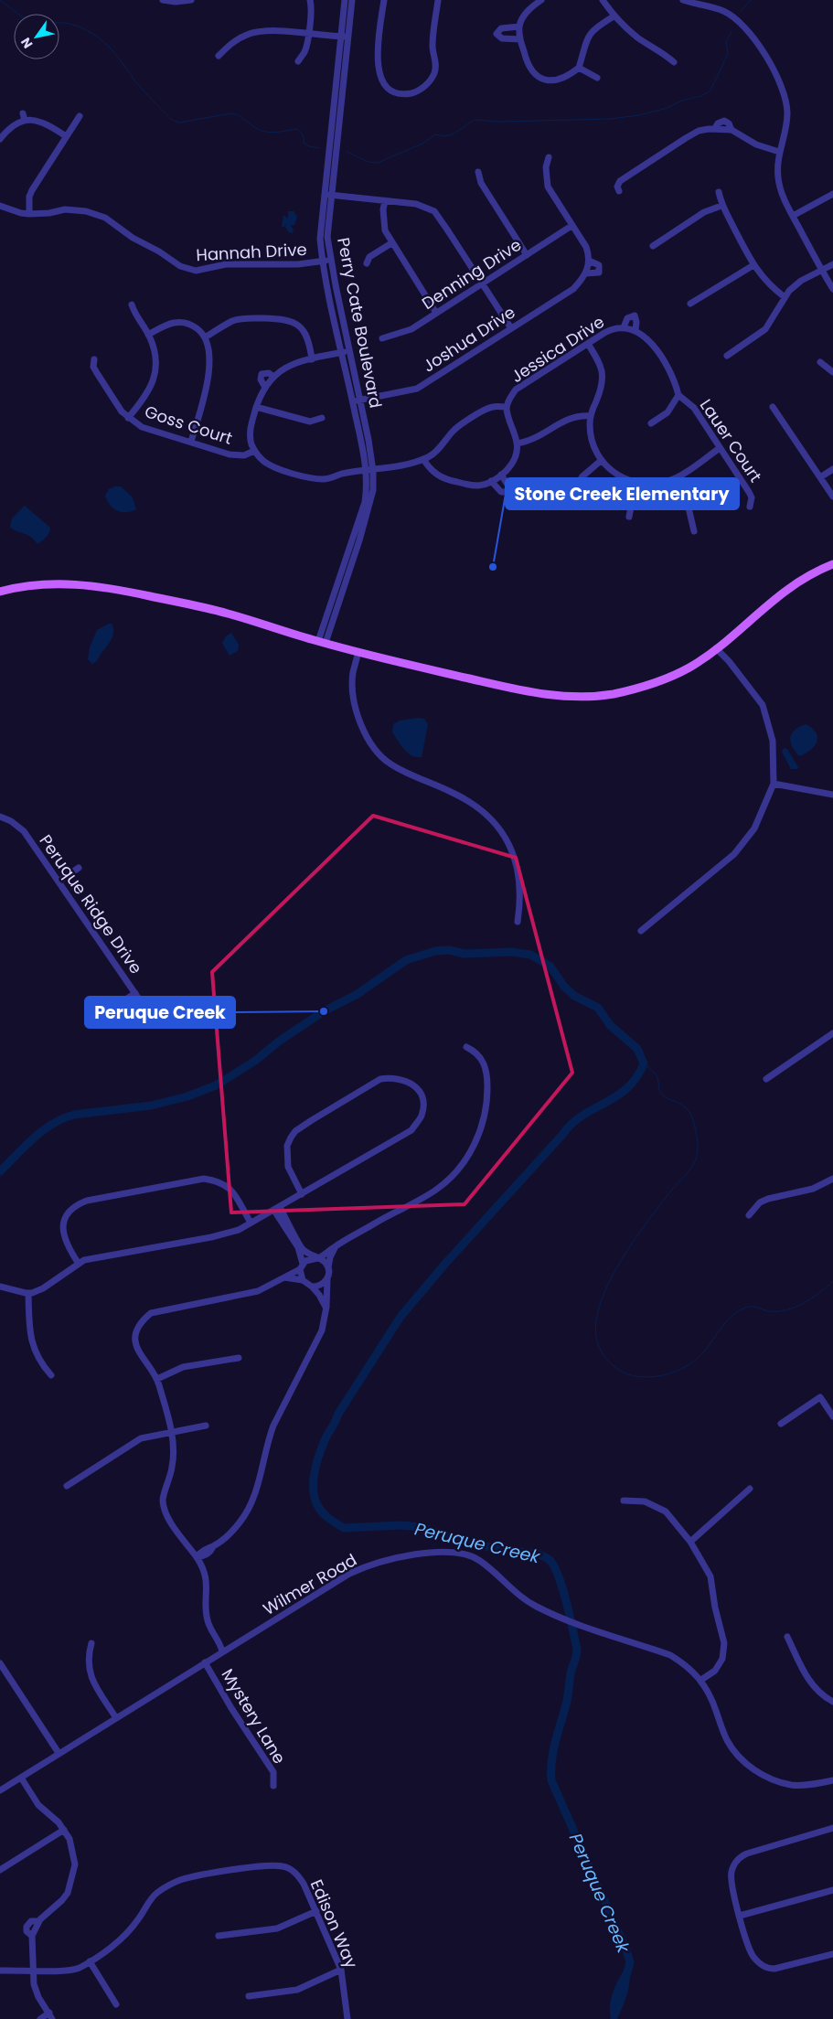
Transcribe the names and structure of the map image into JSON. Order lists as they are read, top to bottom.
{
  "streets": {
    "street": [
      "Hannah Drive",
      "Denning Drive",
      "Perry Cate Boulevard",
      "Joshua Drive",
      "Jessica Drive",
      "Goss Court",
      "Lauer Court",
      "Peruque Ridge Drive",
      "Wilmer Road",
      "Mystery Lane",
      "Edison Way"
    ]
  },
  "crossings": [
    ["Hannah Drive", "Perry Cate Boulevard"],
    ["Denning Drive", "Joshua Drive"],
    ["Perry Cate Boulevard", "Joshua Drive"],
    ["Perry Cate Boulevard", "Goss Court"],
    ["Joshua Drive", "Goss Court"],
    ["Jessica Drive", "Lauer Court"],
    ["Wilmer Road", "Mystery Lane"]
  ],
  "water": ["Peruque Creek"],
  "places": ["Stone Creek Elementary", "Peruque Creek"],
  "north": "bottom left"
}
